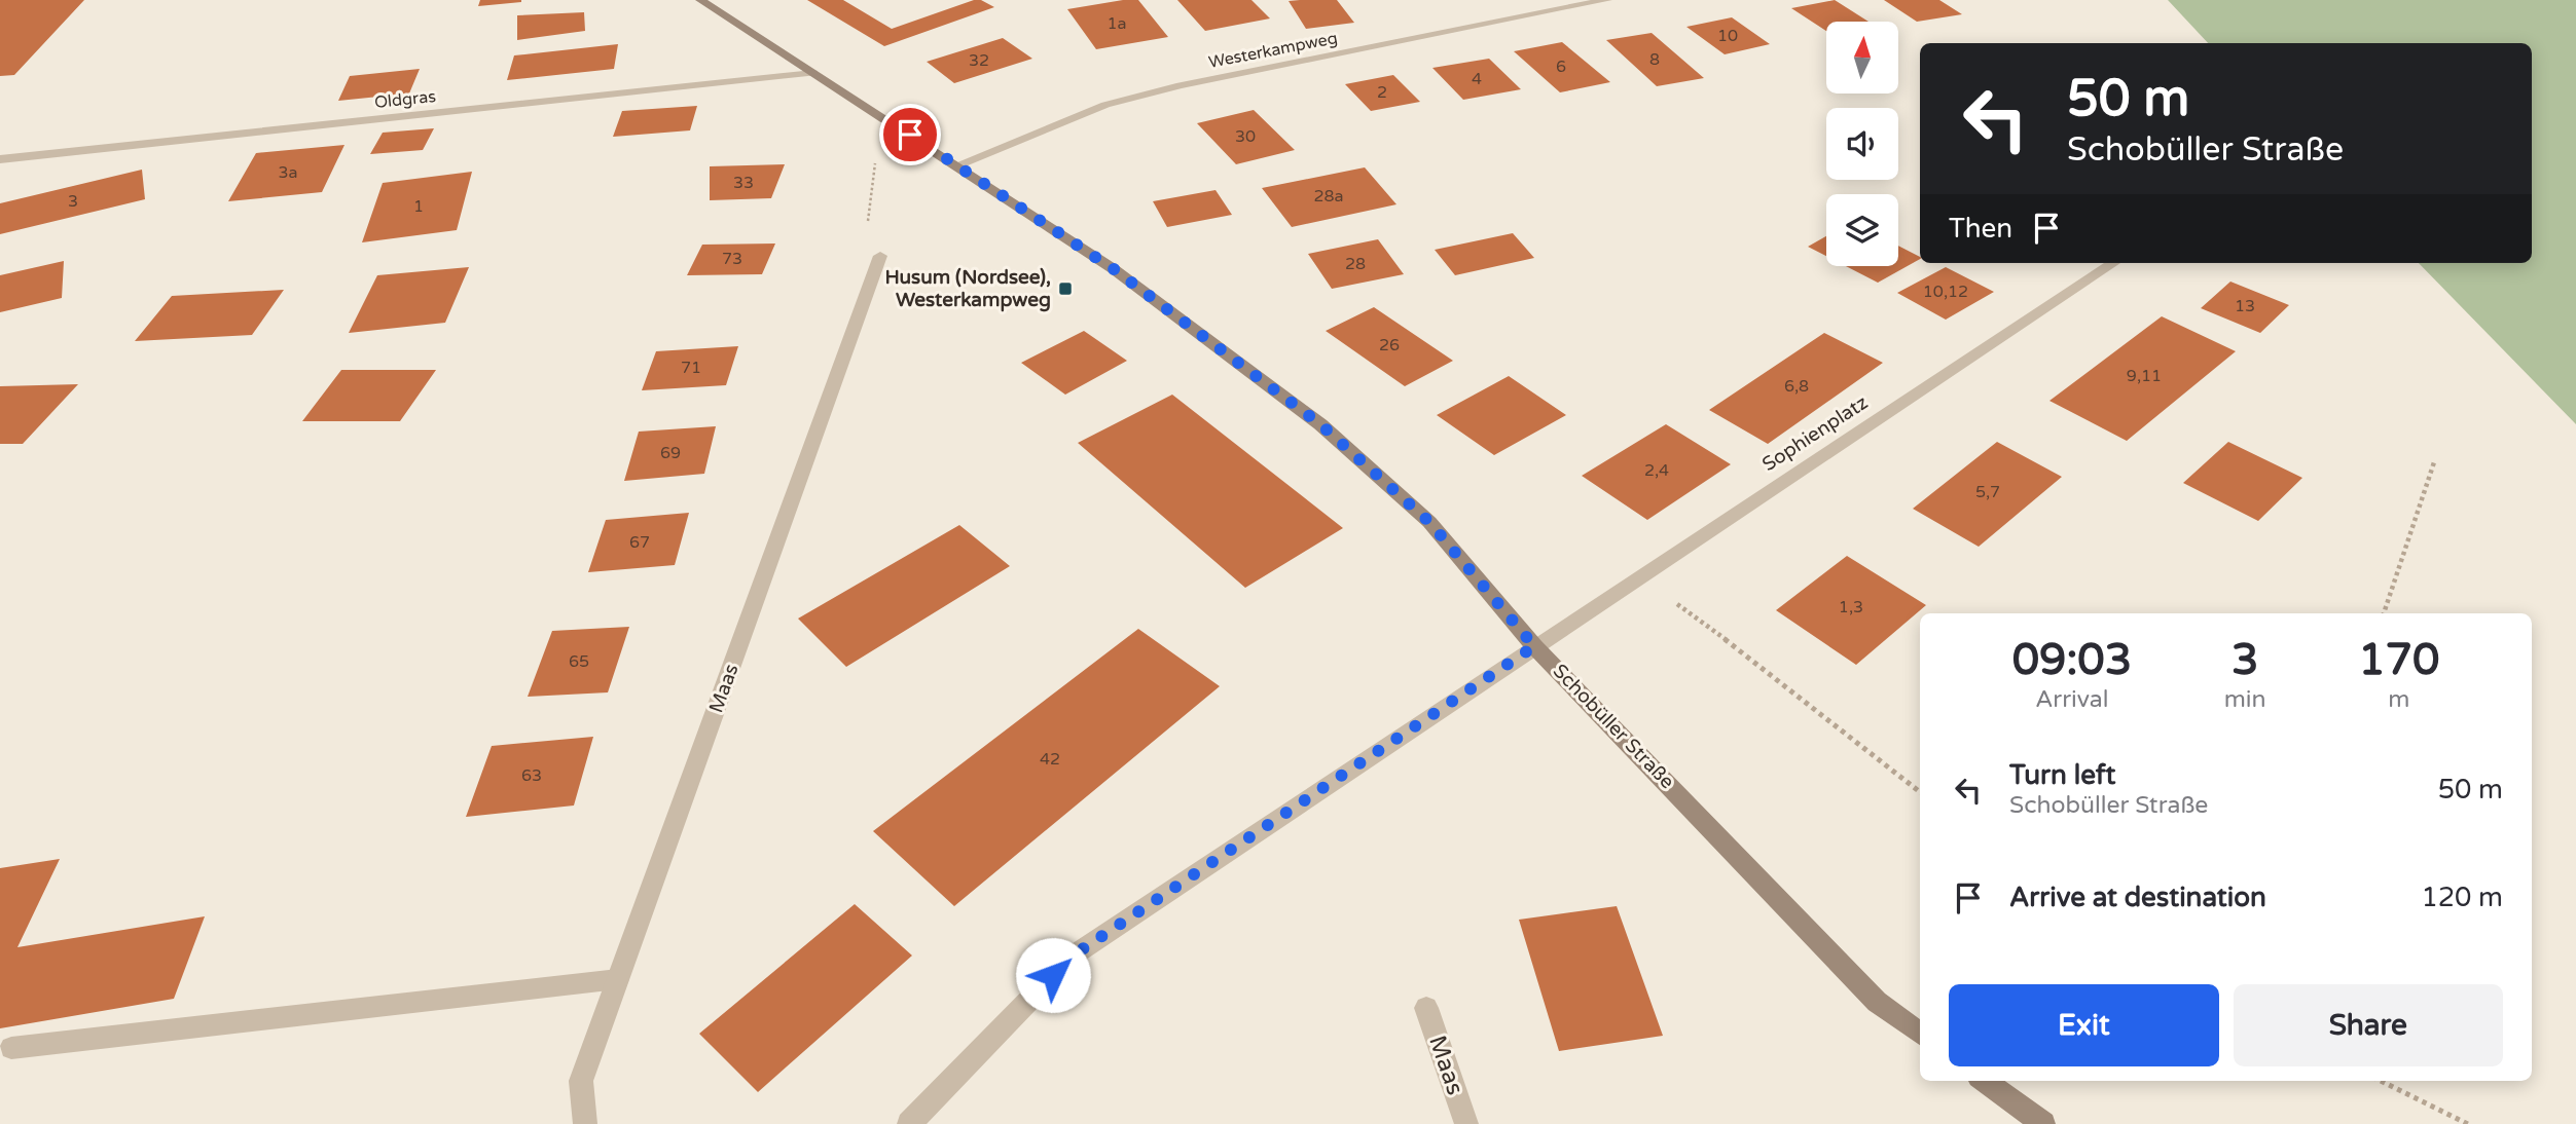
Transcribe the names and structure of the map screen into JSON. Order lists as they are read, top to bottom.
{
  "streets": {
    "main road": ["Schobüller Straße"],
    "street": [
      "Westerkampweg",
      "Oldgras",
      "Sophienplatz",
      "Maas"
    ]
  },
  "crossings": [
    ["Westerkampweg", "Schobüller Straße"],
    ["Oldgras", "Schobüller Straße"],
    ["Sophienplatz", "Schobüller Straße"]
  ],
  "places": {
    "transit": ["Husum (Nordsee), Westerkampweg"]
  },
  "house_numbers": [
    "1a",
    "10",
    "8",
    "32",
    "6",
    "4",
    "2",
    "30",
    "3a",
    "33",
    "28a",
    "3",
    "1",
    "73",
    "28",
    "10,12",
    "13",
    "26",
    "71",
    "9,11",
    "6,8",
    "69",
    "2,4",
    "5,7",
    "67",
    "1,3",
    "65",
    "42",
    "63"
  ],
  "north": "top",
  "page": {
    "turn": ["50 m", "Schobüller Straße"],
    "then": "Then",
    "eta": [
      "09:03",
      "Arrival",
      "3",
      "min",
      "170",
      "m"
    ],
    "list": [
      {
        "name": "Turn left",
        "note": "Schobüller Straße",
        "value": "50 m"
      },
      {
        "name": "Arrive at destination",
        "value": "120 m"
      }
    ],
    "buttons": ["Exit", "Share"]
  }
}
